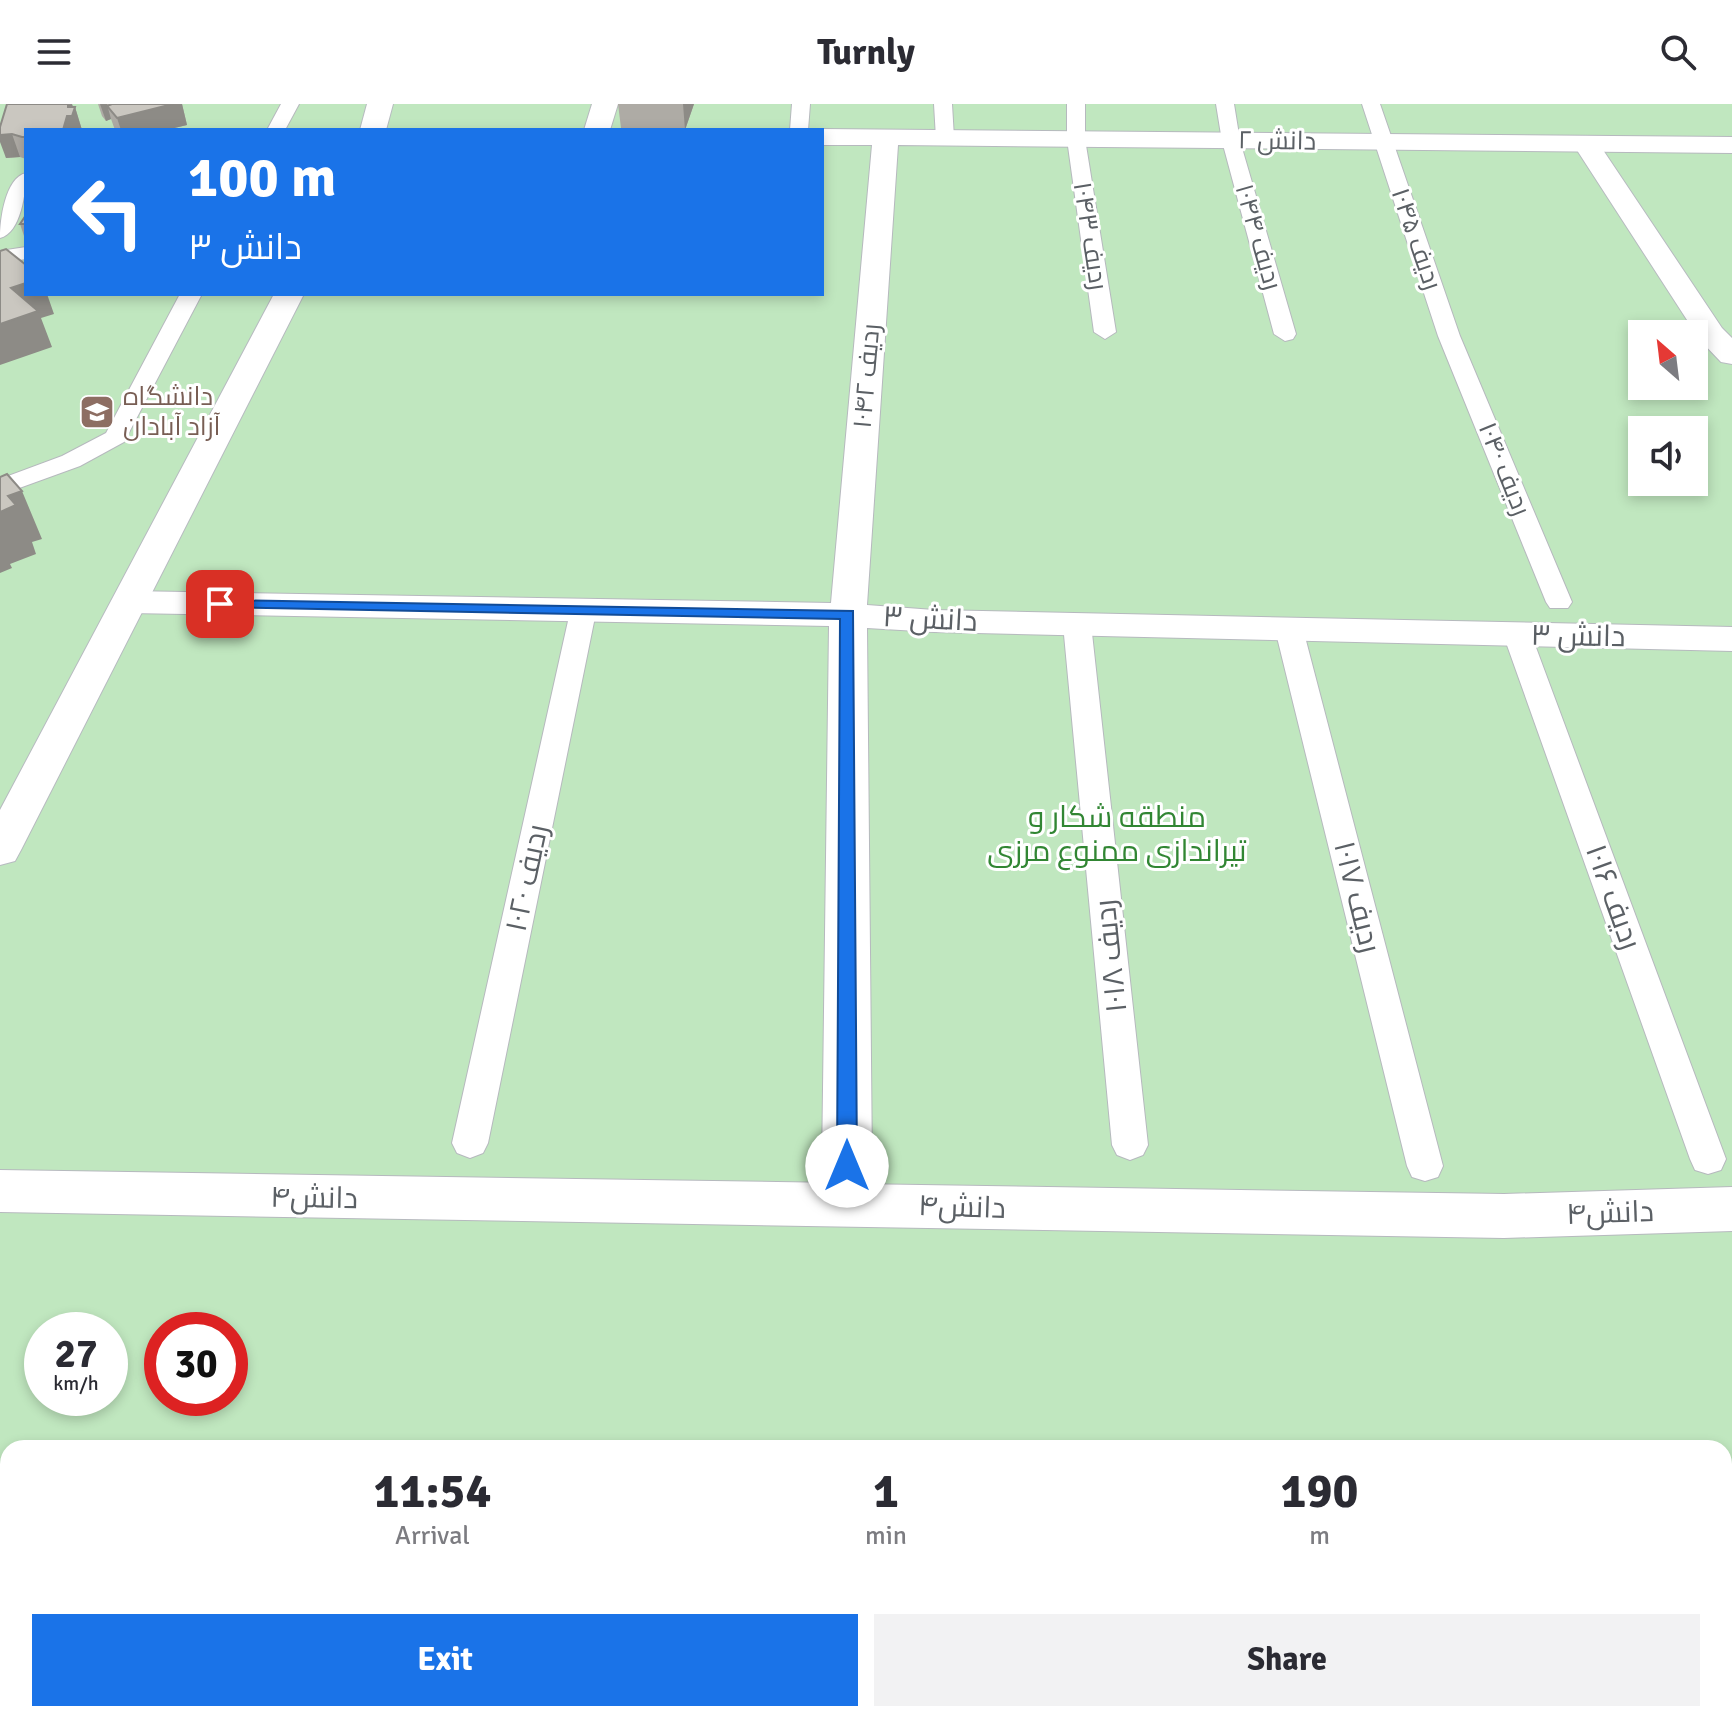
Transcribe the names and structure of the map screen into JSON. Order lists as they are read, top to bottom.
{
  "streets": {
    "street": [
      "دانش ۲",
      "ردیف ۱۰۴۲",
      "دانش ۳",
      "دانش۴"
    ],
    "lane": [
      "ردیف ۱۰۴۳",
      "ردیف ۱۰۴۴",
      "ردیف ۱۰۴۵",
      "ردیف ۱۰۴۰",
      "ردیف ۱۰۲۰",
      "ردیف ۱۰۱۷",
      "ردیف ۱۰۱۶",
      "ردیف ۱۰۱۸"
    ]
  },
  "crossings": [
    ["دانش ۲", "ردیف ۱۰۴۳"],
    ["دانش ۲", "ردیف ۱۰۴۴"],
    ["دانش ۲", "ردیف ۱۰۴۵"],
    ["دانش ۲", "ردیف ۱۰۴۲"],
    ["ردیف ۱۰۴۵", "ردیف ۱۰۴۰"],
    ["ردیف ۱۰۴۲", "دانش ۳"],
    ["دانش ۳", "ردیف ۱۰۲۰"],
    ["دانش ۳", "ردیف ۱۰۱۷"],
    ["دانش ۳", "ردیف ۱۰۱۶"],
    ["دانش ۳", "ردیف ۱۰۱۸"]
  ],
  "parks": ["منطقه شکار و تیراندازی ممنوع مرزی"],
  "places": {
    "school or university": ["دانشگاه آزاد آبادان"]
  },
  "north": "top left",
  "page": {
    "header": "Turnly",
    "turn": ["100 m", "دانش ۳"],
    "speed": "27 km/h",
    "limit": "30",
    "eta": [
      "11:54",
      "Arrival",
      "1",
      "min",
      "190",
      "m"
    ],
    "buttons": ["Exit", "Share"]
  }
}
